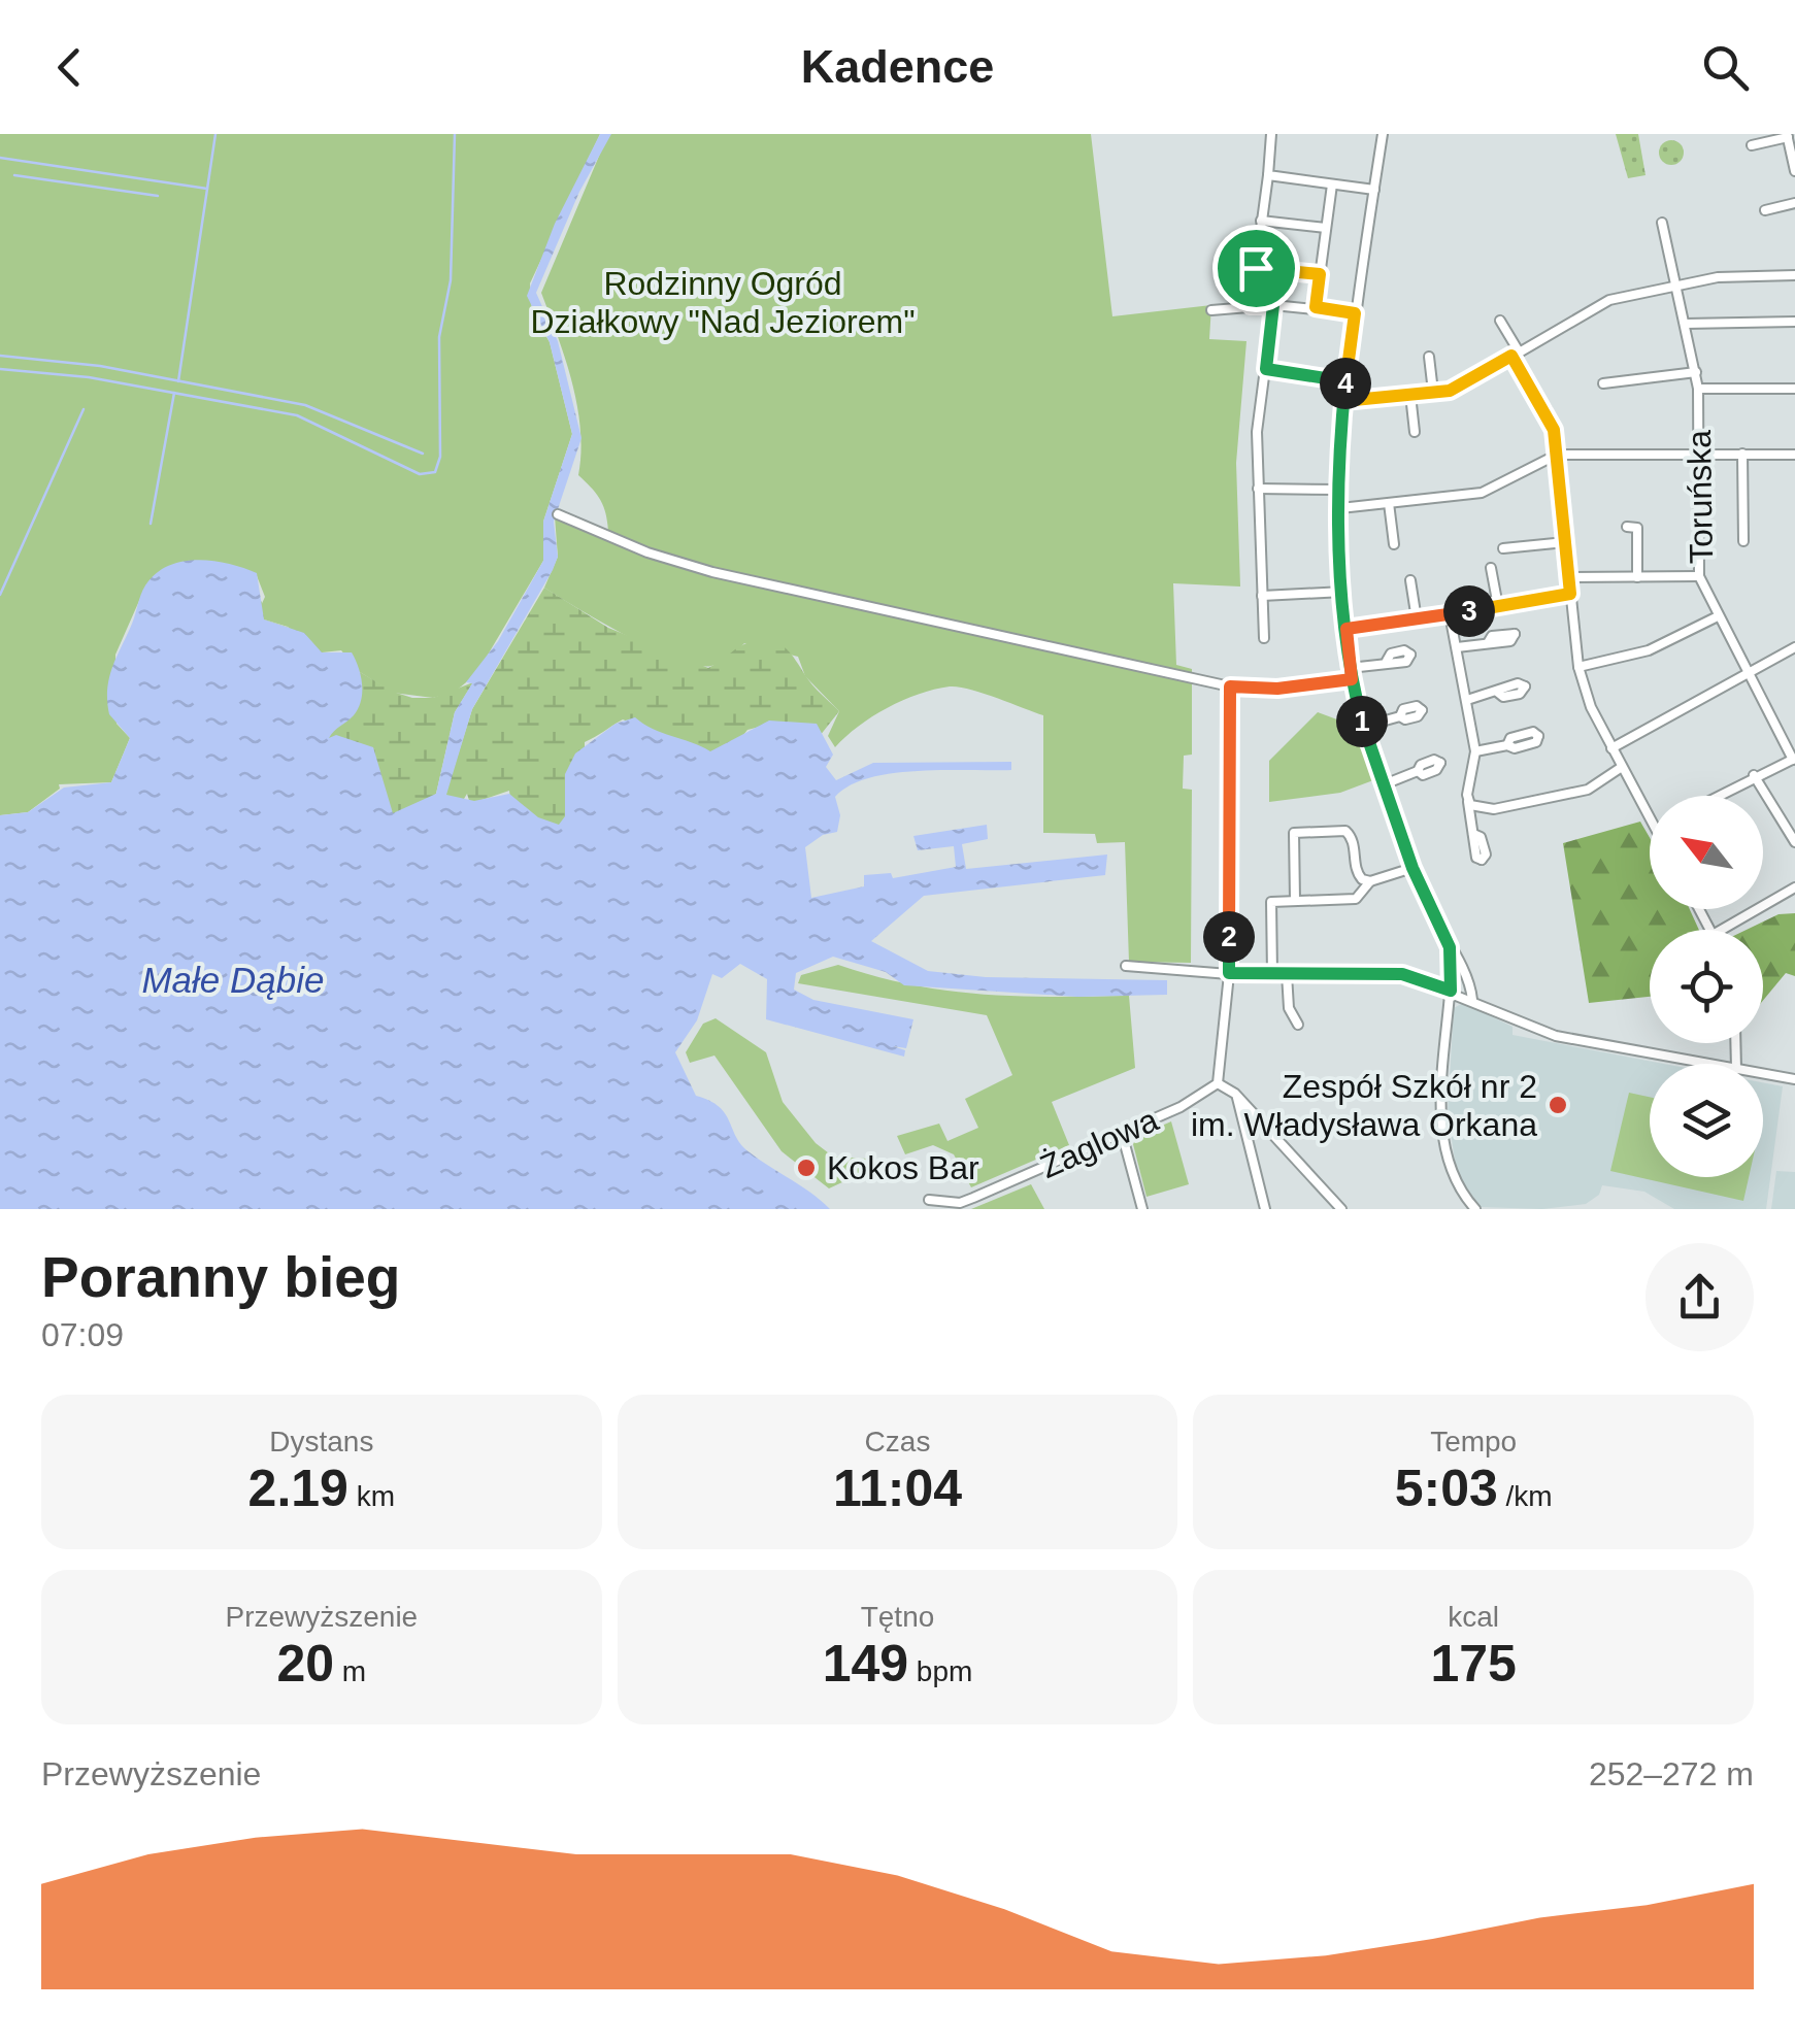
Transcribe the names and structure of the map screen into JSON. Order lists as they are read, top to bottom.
{
  "streets": {
    "street": ["Toruńska", "Żaglowa"]
  },
  "water": ["Małe Dąbie"],
  "parks": ["Rodzinny Ogród Działkowy \"Nad Jeziorem\""],
  "places": ["Zespół Szkół nr 2 im. Władysława Orkana", "Kokos Bar"],
  "north": "top left",
  "page": {
    "header": "Kadence",
    "pins": [
      "4",
      "3",
      "1",
      "2"
    ],
    "heading": ["Poranny bieg", "07:09"],
    "stats": [
      ["Dystans", "2.19 km"],
      ["Czas", "11:04"],
      ["Tempo", "5:03 /km"],
      ["Przewyższenie", "20 m"],
      ["Tętno", "149 bpm"],
      ["kcal", "175"]
    ],
    "chart": ["Przewyższenie", "252–272 m"]
  }
}
